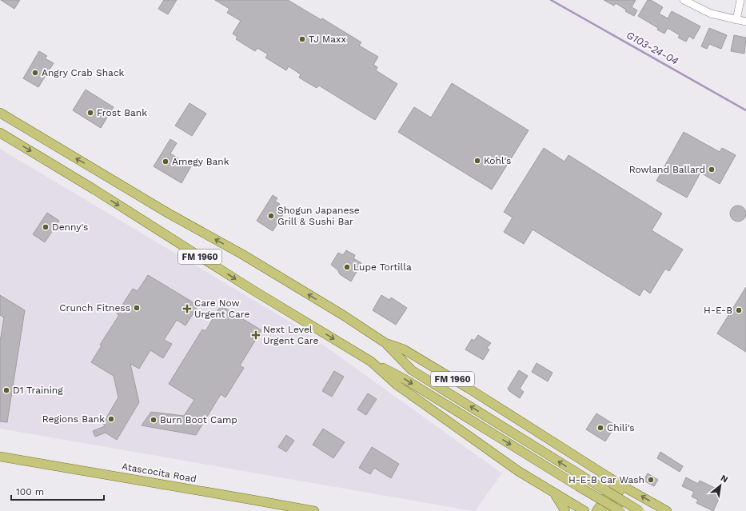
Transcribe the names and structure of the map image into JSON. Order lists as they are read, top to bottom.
{
  "streets": {
    "main road": ["FM 1960", "Atascocita Road"]
  },
  "water": ["G103-24-04"],
  "places": {
    "other": [
      "TJ Maxx",
      "Angry Crab Shack",
      "Frost Bank",
      "Kohl's",
      "Amegy Bank",
      "Rowland Ballard",
      "Shogun Japanese Grill & Sushi Bar",
      "Denny's",
      "Lupe Tortilla",
      "Crunch Fitness",
      "H-E-B",
      "D1 Training",
      "Regions Bank",
      "Burn Boot Camp",
      "Chili's",
      "H-E-B Car Wash"
    ],
    "health": ["Care Now Urgent Care", "Next Level Urgent Care"]
  },
  "scale_bar": "100 m",
  "north": "top right"
}
